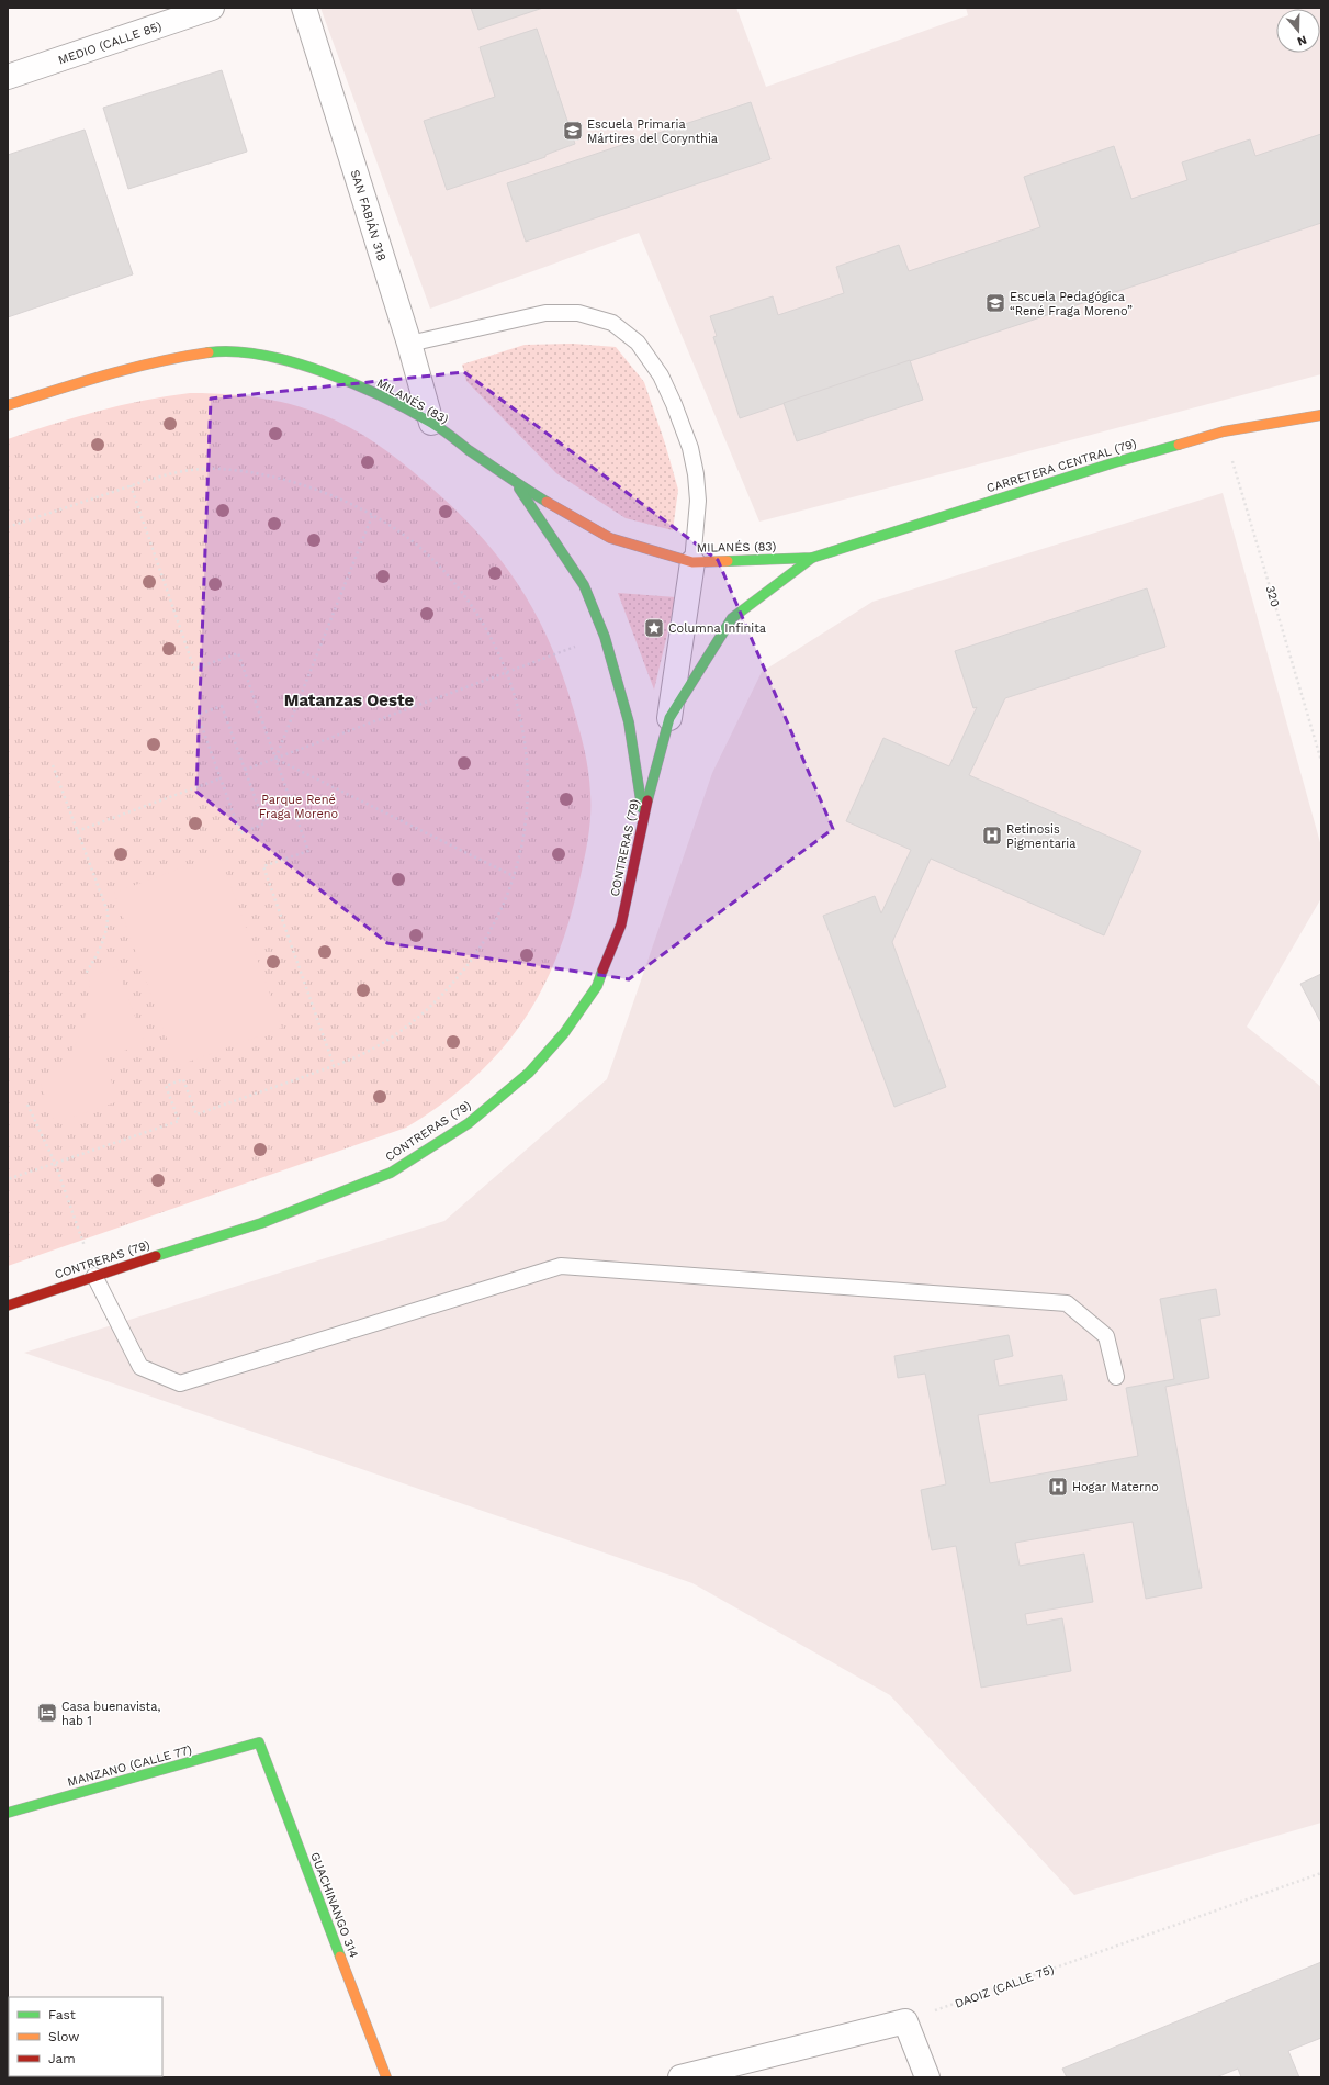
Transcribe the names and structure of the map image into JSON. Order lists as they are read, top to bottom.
{
  "streets": {
    "main road": [
      "MILANÉS (83)",
      "CARRETERA CENTRAL (79)",
      "CONTRERAS (79)",
      "MANZANO (CALLE 77)",
      "GUACHINANGO 314"
    ],
    "street": ["MEDIO (CALLE 85)", "SAN FABIÁN 318"],
    "path": ["320", "DAOIZ (CALLE 75)"]
  },
  "crossings": [
    ["SAN FABIÁN 318", "MILANÉS (83)"],
    ["MILANÉS (83)", "CARRETERA CENTRAL (79)"],
    ["MILANÉS (83)", "CONTRERAS (79)"],
    ["CARRETERA CENTRAL (79)", "320"],
    ["CARRETERA CENTRAL (79)", "CONTRERAS (79)"],
    ["MANZANO (CALLE 77)", "GUACHINANGO 314"]
  ],
  "districts": ["Matanzas Oeste"],
  "parks": ["Parque René Fraga Moreno"],
  "places": {
    "school or university": ["Escuela Primaria Mártires del Corynthia", "Escuela Pedagógica “René Fraga Moreno”"],
    "place": ["Columna Infinita"],
    "hospital": ["Retinosis Pigmentaria", "Hogar Materno"],
    "hotel": ["Casa buenavista, hab 1"]
  },
  "legend": ["Fast", "Slow", "Jam"],
  "north": "bottom"
}
